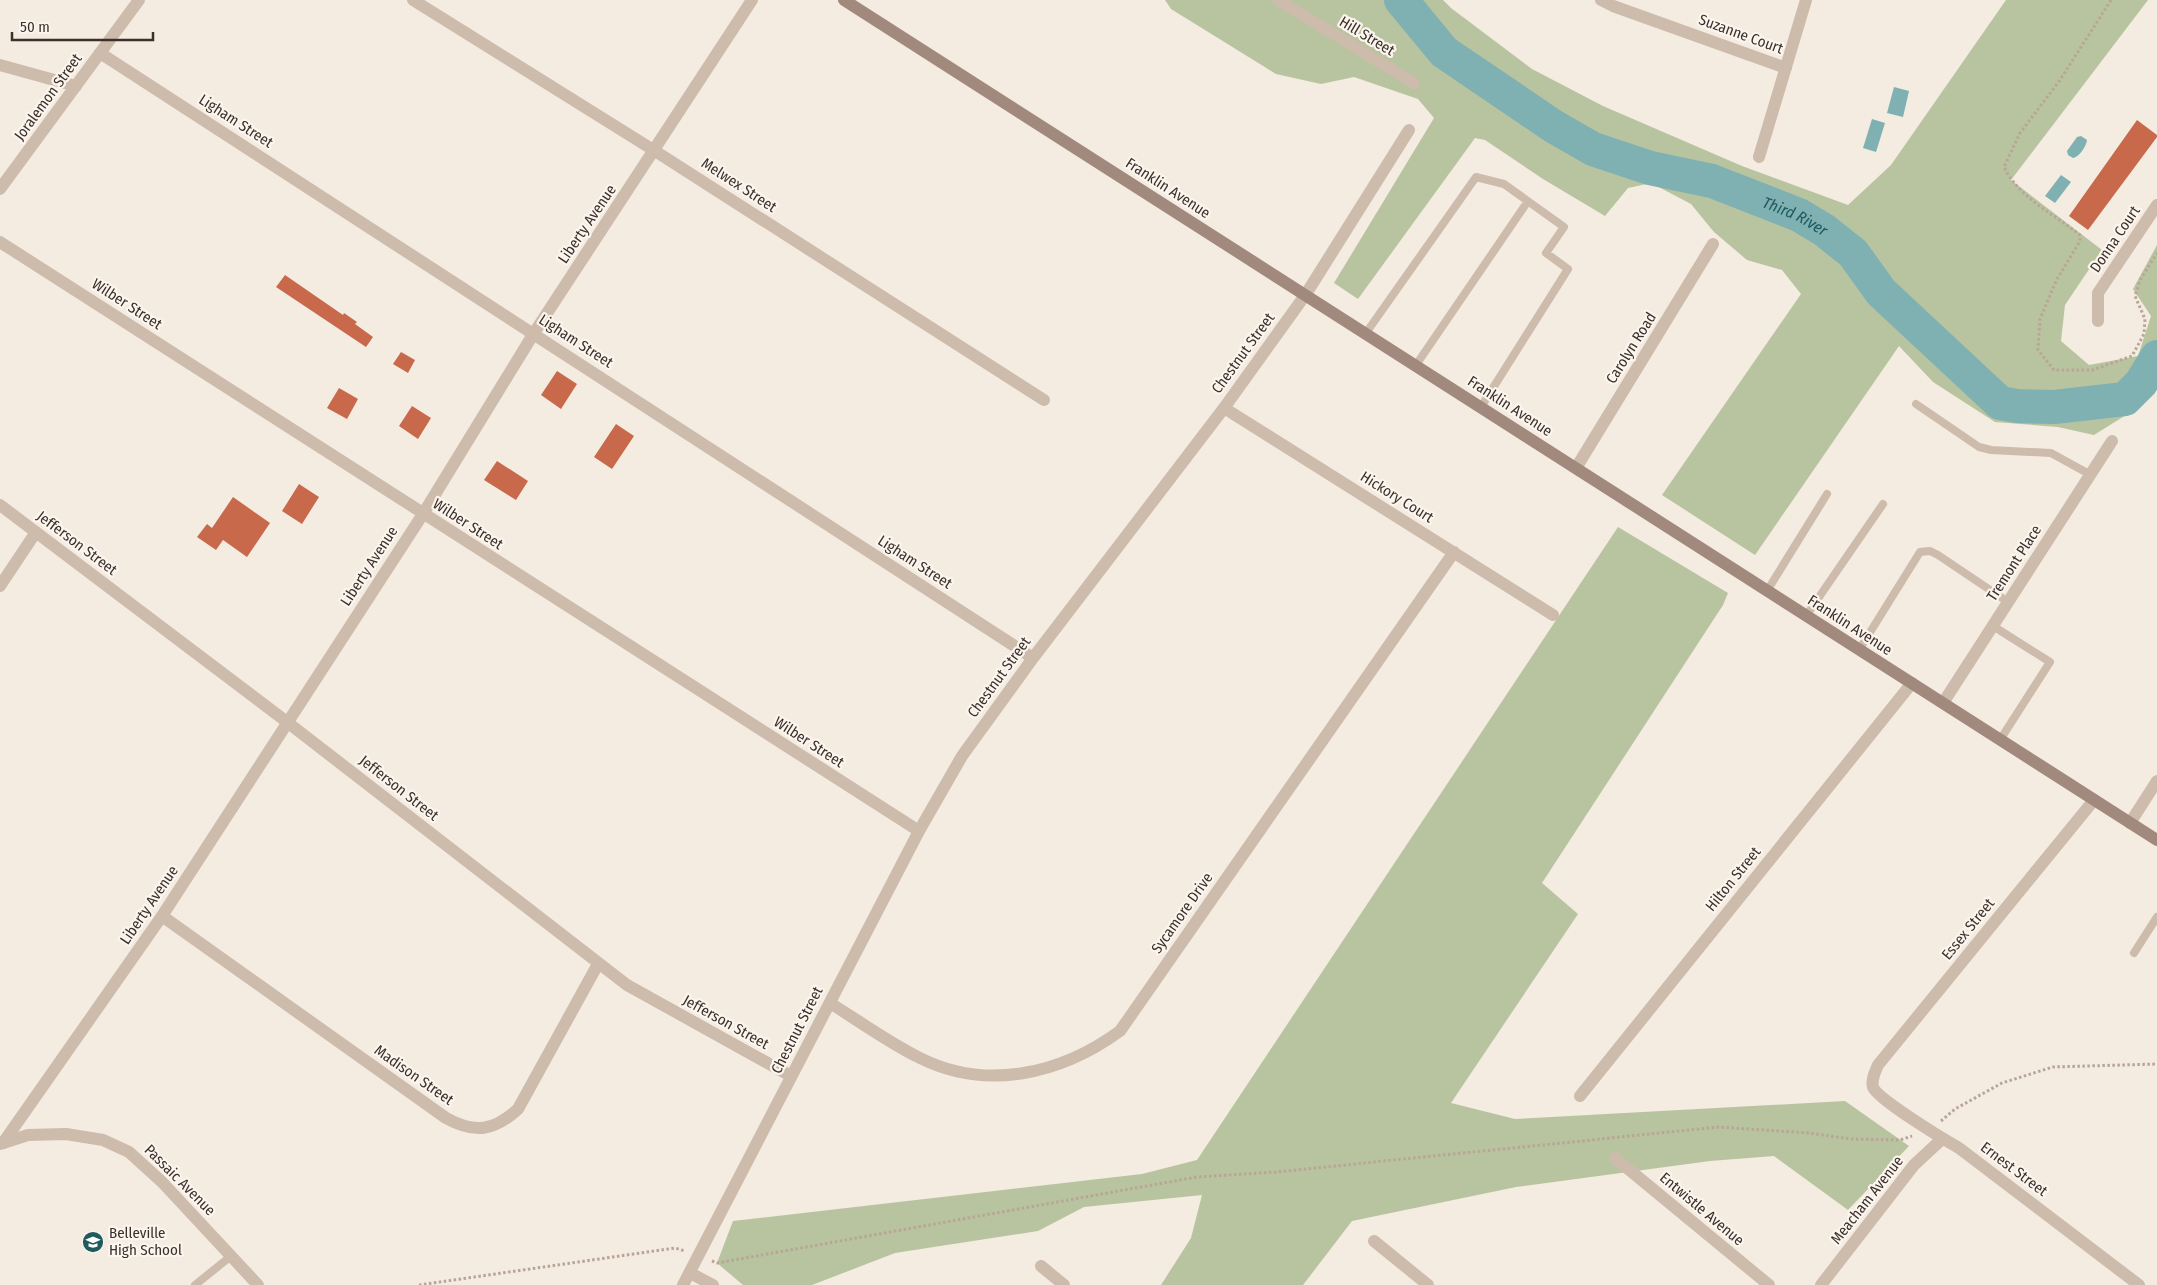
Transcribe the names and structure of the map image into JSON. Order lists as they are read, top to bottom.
{
  "streets": {
    "main road": ["Franklin Avenue"],
    "street": [
      "Suzanne Court",
      "Hill Street",
      "Joralemon Street",
      "Ligham Street",
      "Melwex Street",
      "Liberty Avenue",
      "Donna Court",
      "Wilber Street",
      "Carolyn Road",
      "Chestnut Street",
      "Hickory Court",
      "Jefferson Street",
      "Tremont Place",
      "Hilton Street",
      "Sycamore Drive",
      "Essex Street",
      "Madison Street",
      "Ernest Street",
      "Passaic Avenue",
      "Meacham Avenue",
      "Entwistle Avenue"
    ]
  },
  "crossings": [
    ["Joralemon Street", "Ligham Street"],
    ["Ligham Street", "Liberty Avenue"],
    ["Ligham Street", "Chestnut Street"],
    ["Melwex Street", "Liberty Avenue"],
    ["Franklin Avenue", "Carolyn Road"],
    ["Franklin Avenue", "Chestnut Street"],
    ["Franklin Avenue", "Tremont Place"],
    ["Franklin Avenue", "Hilton Street"],
    ["Franklin Avenue", "Essex Street"],
    ["Liberty Avenue", "Wilber Street"],
    ["Liberty Avenue", "Jefferson Street"],
    ["Liberty Avenue", "Madison Street"],
    ["Liberty Avenue", "Passaic Avenue"],
    ["Wilber Street", "Chestnut Street"],
    ["Chestnut Street", "Hickory Court"],
    ["Chestnut Street", "Jefferson Street"],
    ["Chestnut Street", "Sycamore Drive"],
    ["Hickory Court", "Sycamore Drive"],
    ["Jefferson Street", "Madison Street"],
    ["Essex Street", "Ernest Street"],
    ["Ernest Street", "Meacham Avenue"]
  ],
  "water": ["Third River"],
  "places": {
    "school or university": ["Belleville High School"]
  },
  "scale_bar": "50 m"
}
